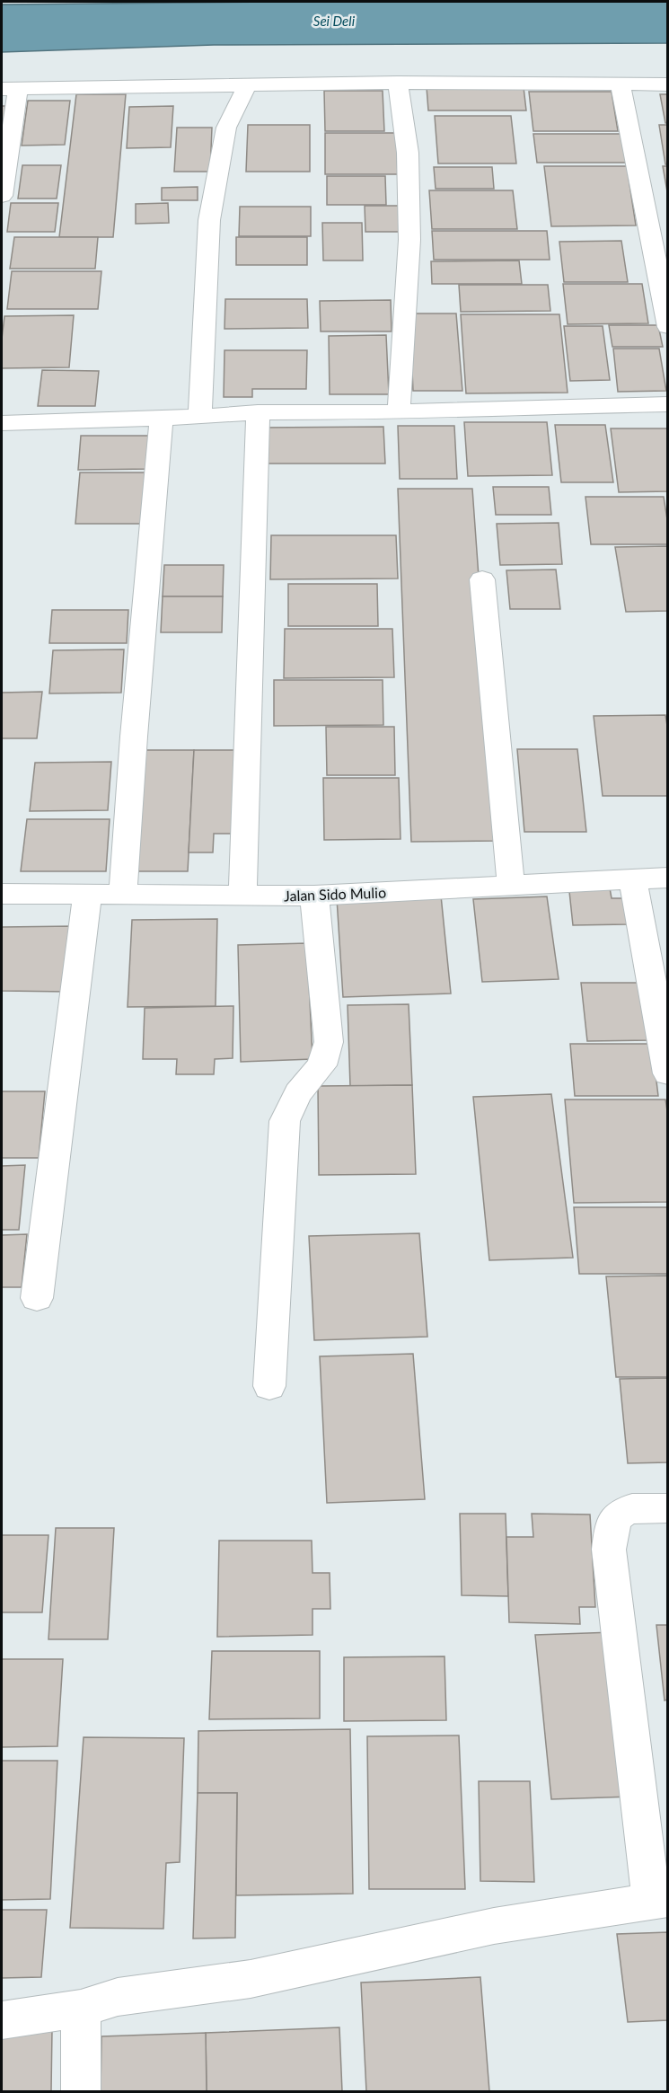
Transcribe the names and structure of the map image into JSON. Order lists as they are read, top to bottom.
{
  "streets": {
    "street": ["Jalan Sido Mulio"]
  },
  "water": ["Sei Deli"]
}
